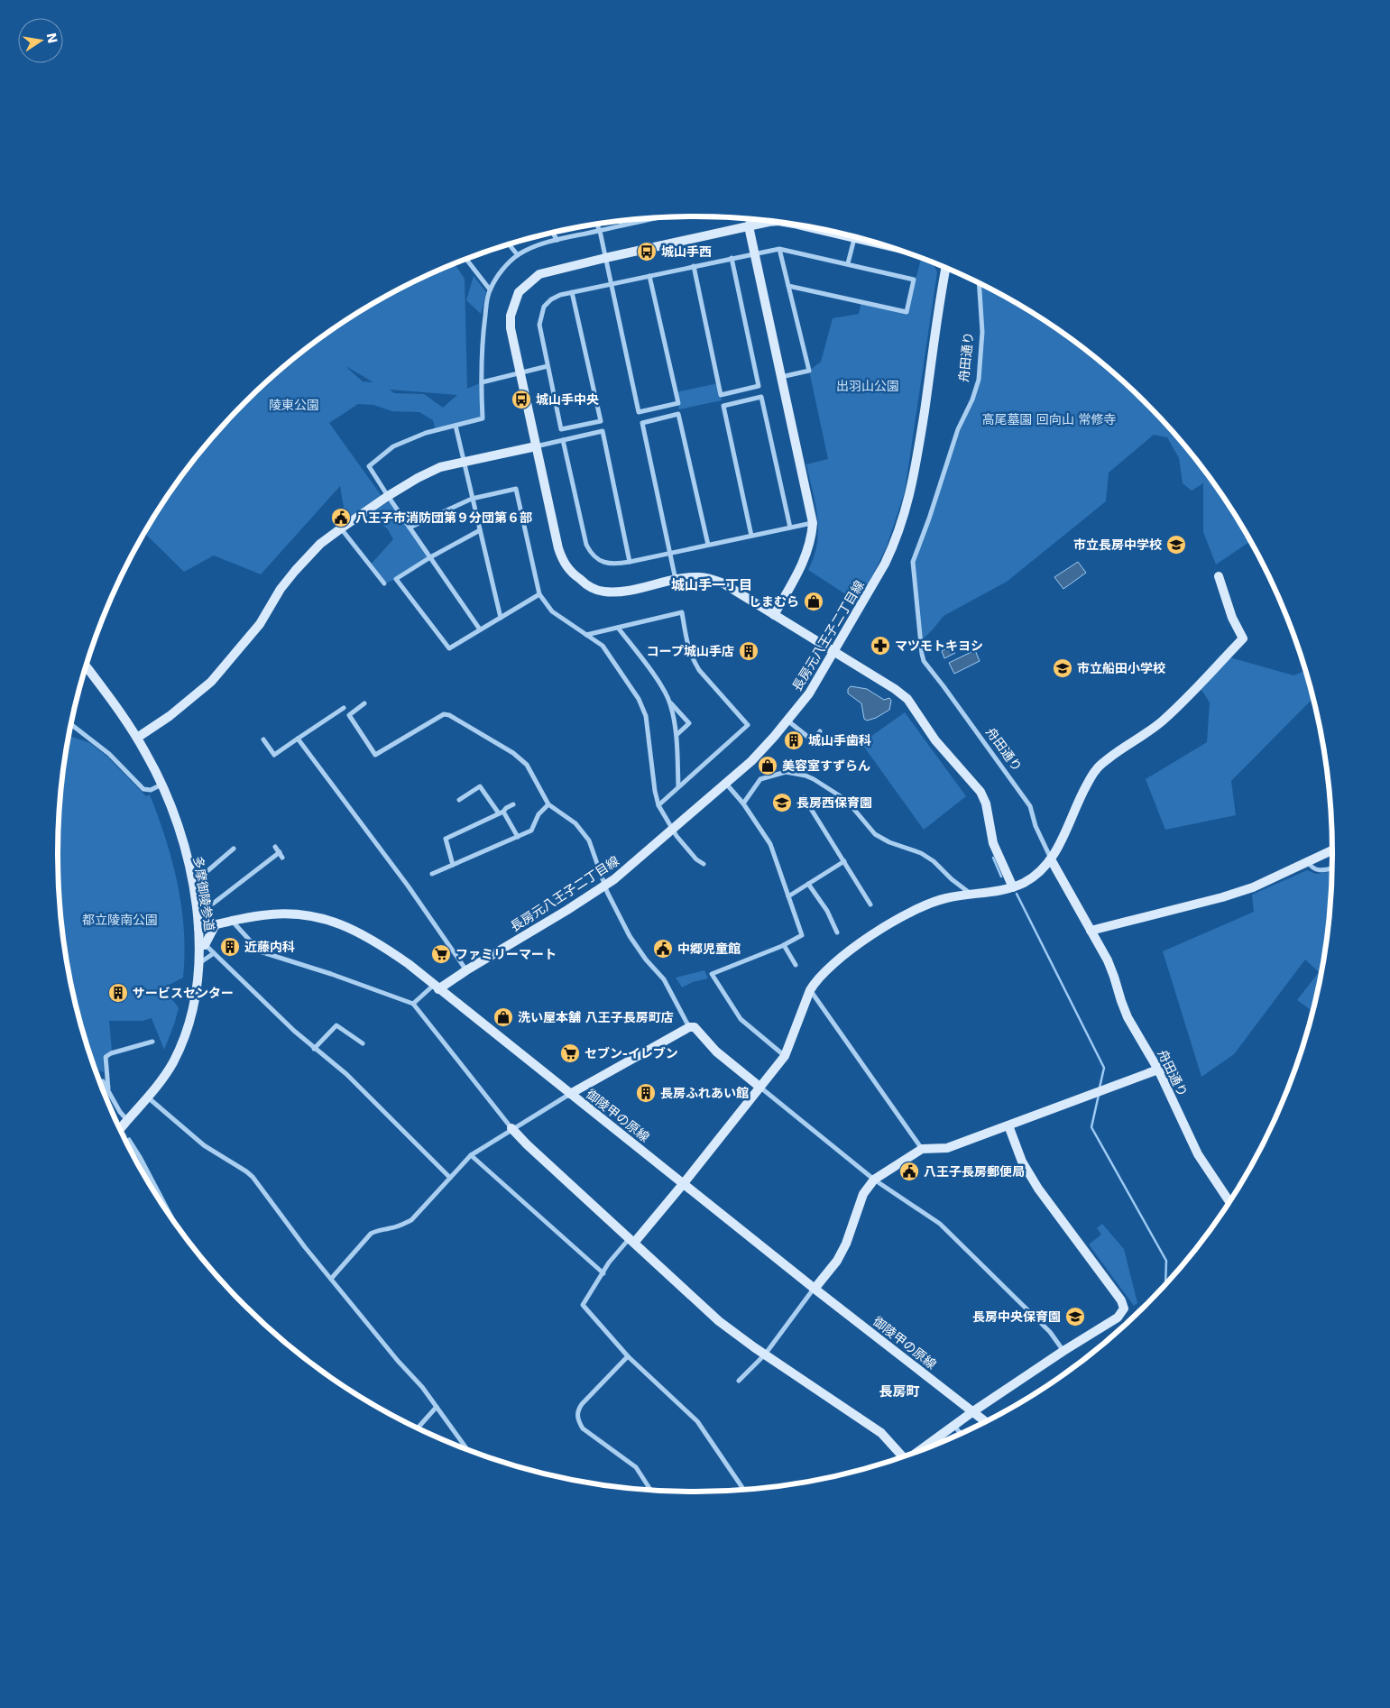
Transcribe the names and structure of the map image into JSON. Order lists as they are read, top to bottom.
{
  "streets": {
    "street": [
      "舟田通り",
      "長房元八王子二丁目線",
      "多摩御陵参道",
      "御陵甲の原線"
    ]
  },
  "crossings": [
    ["長房元八王子二丁目線", "御陵甲の原線"],
    ["多摩御陵参道", "御陵甲の原線"]
  ],
  "districts": ["城山手一丁目", "長房町"],
  "parks": [
    "出羽山公園",
    "陵東公園",
    "高尾墓園 回向山 常修寺",
    "都立陵南公園"
  ],
  "places": {
    "bus stop": ["城山手西", "城山手中央"],
    "public building": ["八王子市消防団第９分団第６部", "中郷児童館", "八王子長房郵便局"],
    "school or university": [
      "市立長房中学校",
      "市立船田小学校",
      "長房西保育園",
      "長房中央保育園"
    ],
    "shop": ["しまむら", "美容室すずらん", "洗い屋本舗 八王子長房町店"],
    "pharmacy": ["マツモトキヨシ"],
    "building": [
      "コープ城山手店",
      "城山手歯科",
      "近藤内科",
      "サービスセンター",
      "長房ふれあい館"
    ],
    "supermarket": ["ファミリーマート", "セブン-イレブン"]
  },
  "north": "right"
}
